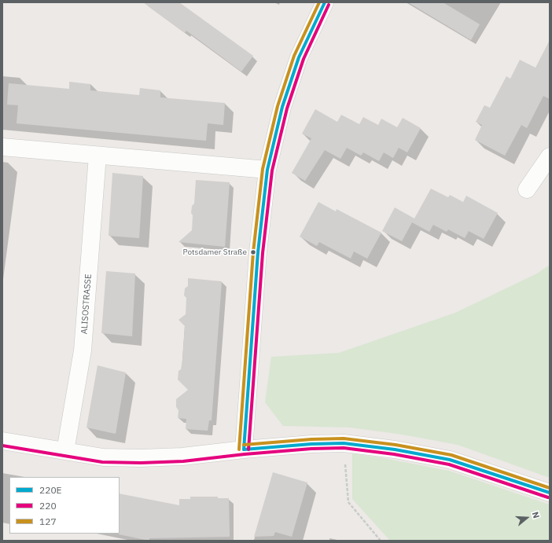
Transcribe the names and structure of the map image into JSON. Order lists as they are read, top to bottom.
{
  "streets": {
    "street": ["ALISOSTRASSE"]
  },
  "places": ["Potsdamer Straße"],
  "lines": ["transit line 220E", "transit line 127", "transit line 220"],
  "legend": ["220E", "220", "127"],
  "north": "right"
}
